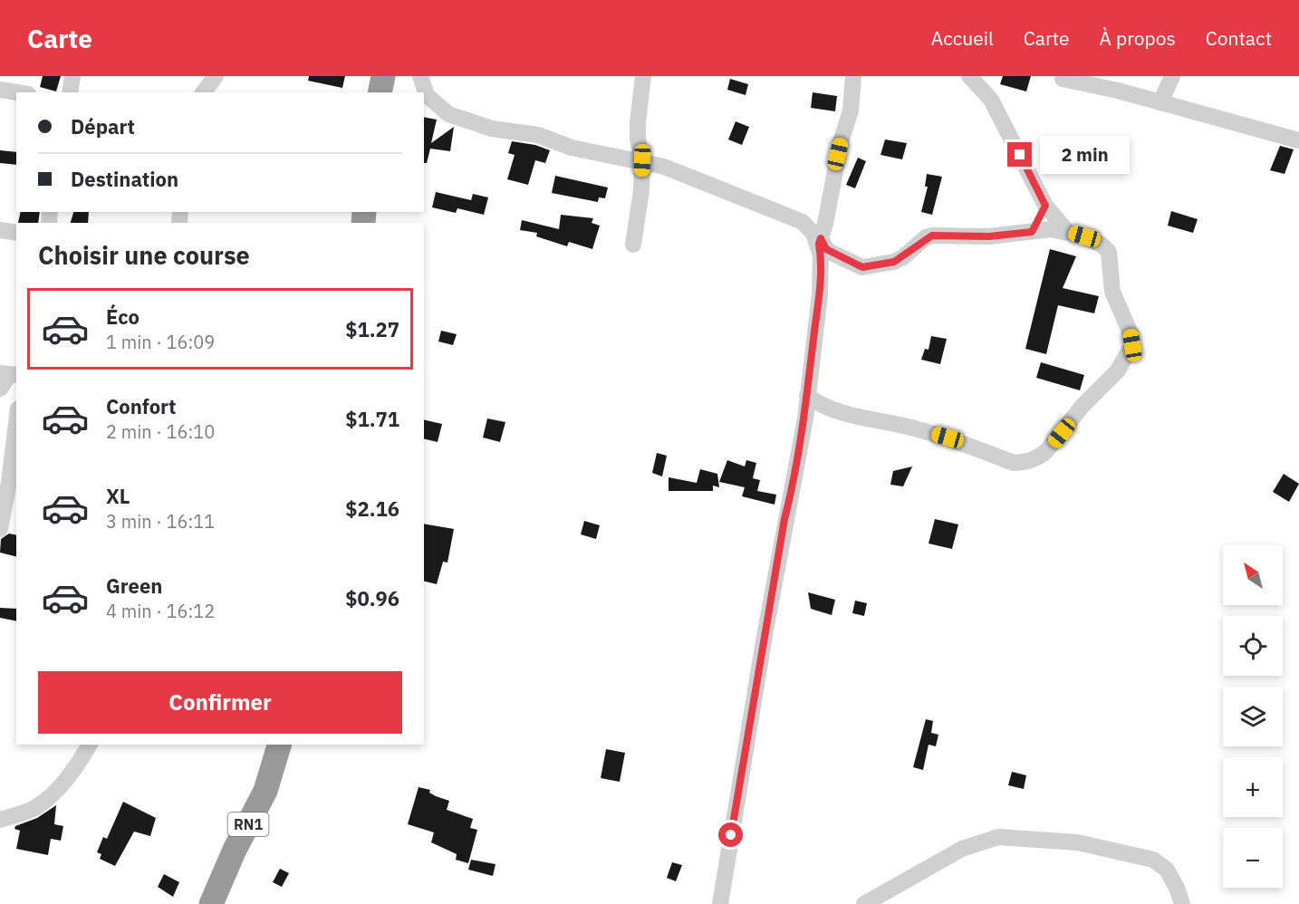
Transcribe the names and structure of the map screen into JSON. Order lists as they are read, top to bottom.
{
  "streets": {
    "highway": ["RN1"]
  },
  "north": "top left",
  "page": {
    "header": "Carte",
    "nav": [
      "Accueil",
      "Carte",
      "À propos",
      "Contact"
    ],
    "banner": ["Départ", "Destination"],
    "bubble": "2 min",
    "heading": "Choisir une course",
    "list": [
      {
        "name": "Éco",
        "note": "1 min · 16:09",
        "value": "$1.27"
      },
      {
        "name": "Confort",
        "note": "2 min · 16:10",
        "value": "$1.71"
      },
      {
        "name": "XL",
        "note": "3 min · 16:11",
        "value": "$2.16"
      },
      {
        "name": "Green",
        "note": "4 min · 16:12",
        "value": "$0.96"
      }
    ],
    "map_buttons": ["+", "−"],
    "buttons": "Confirmer"
  }
}
